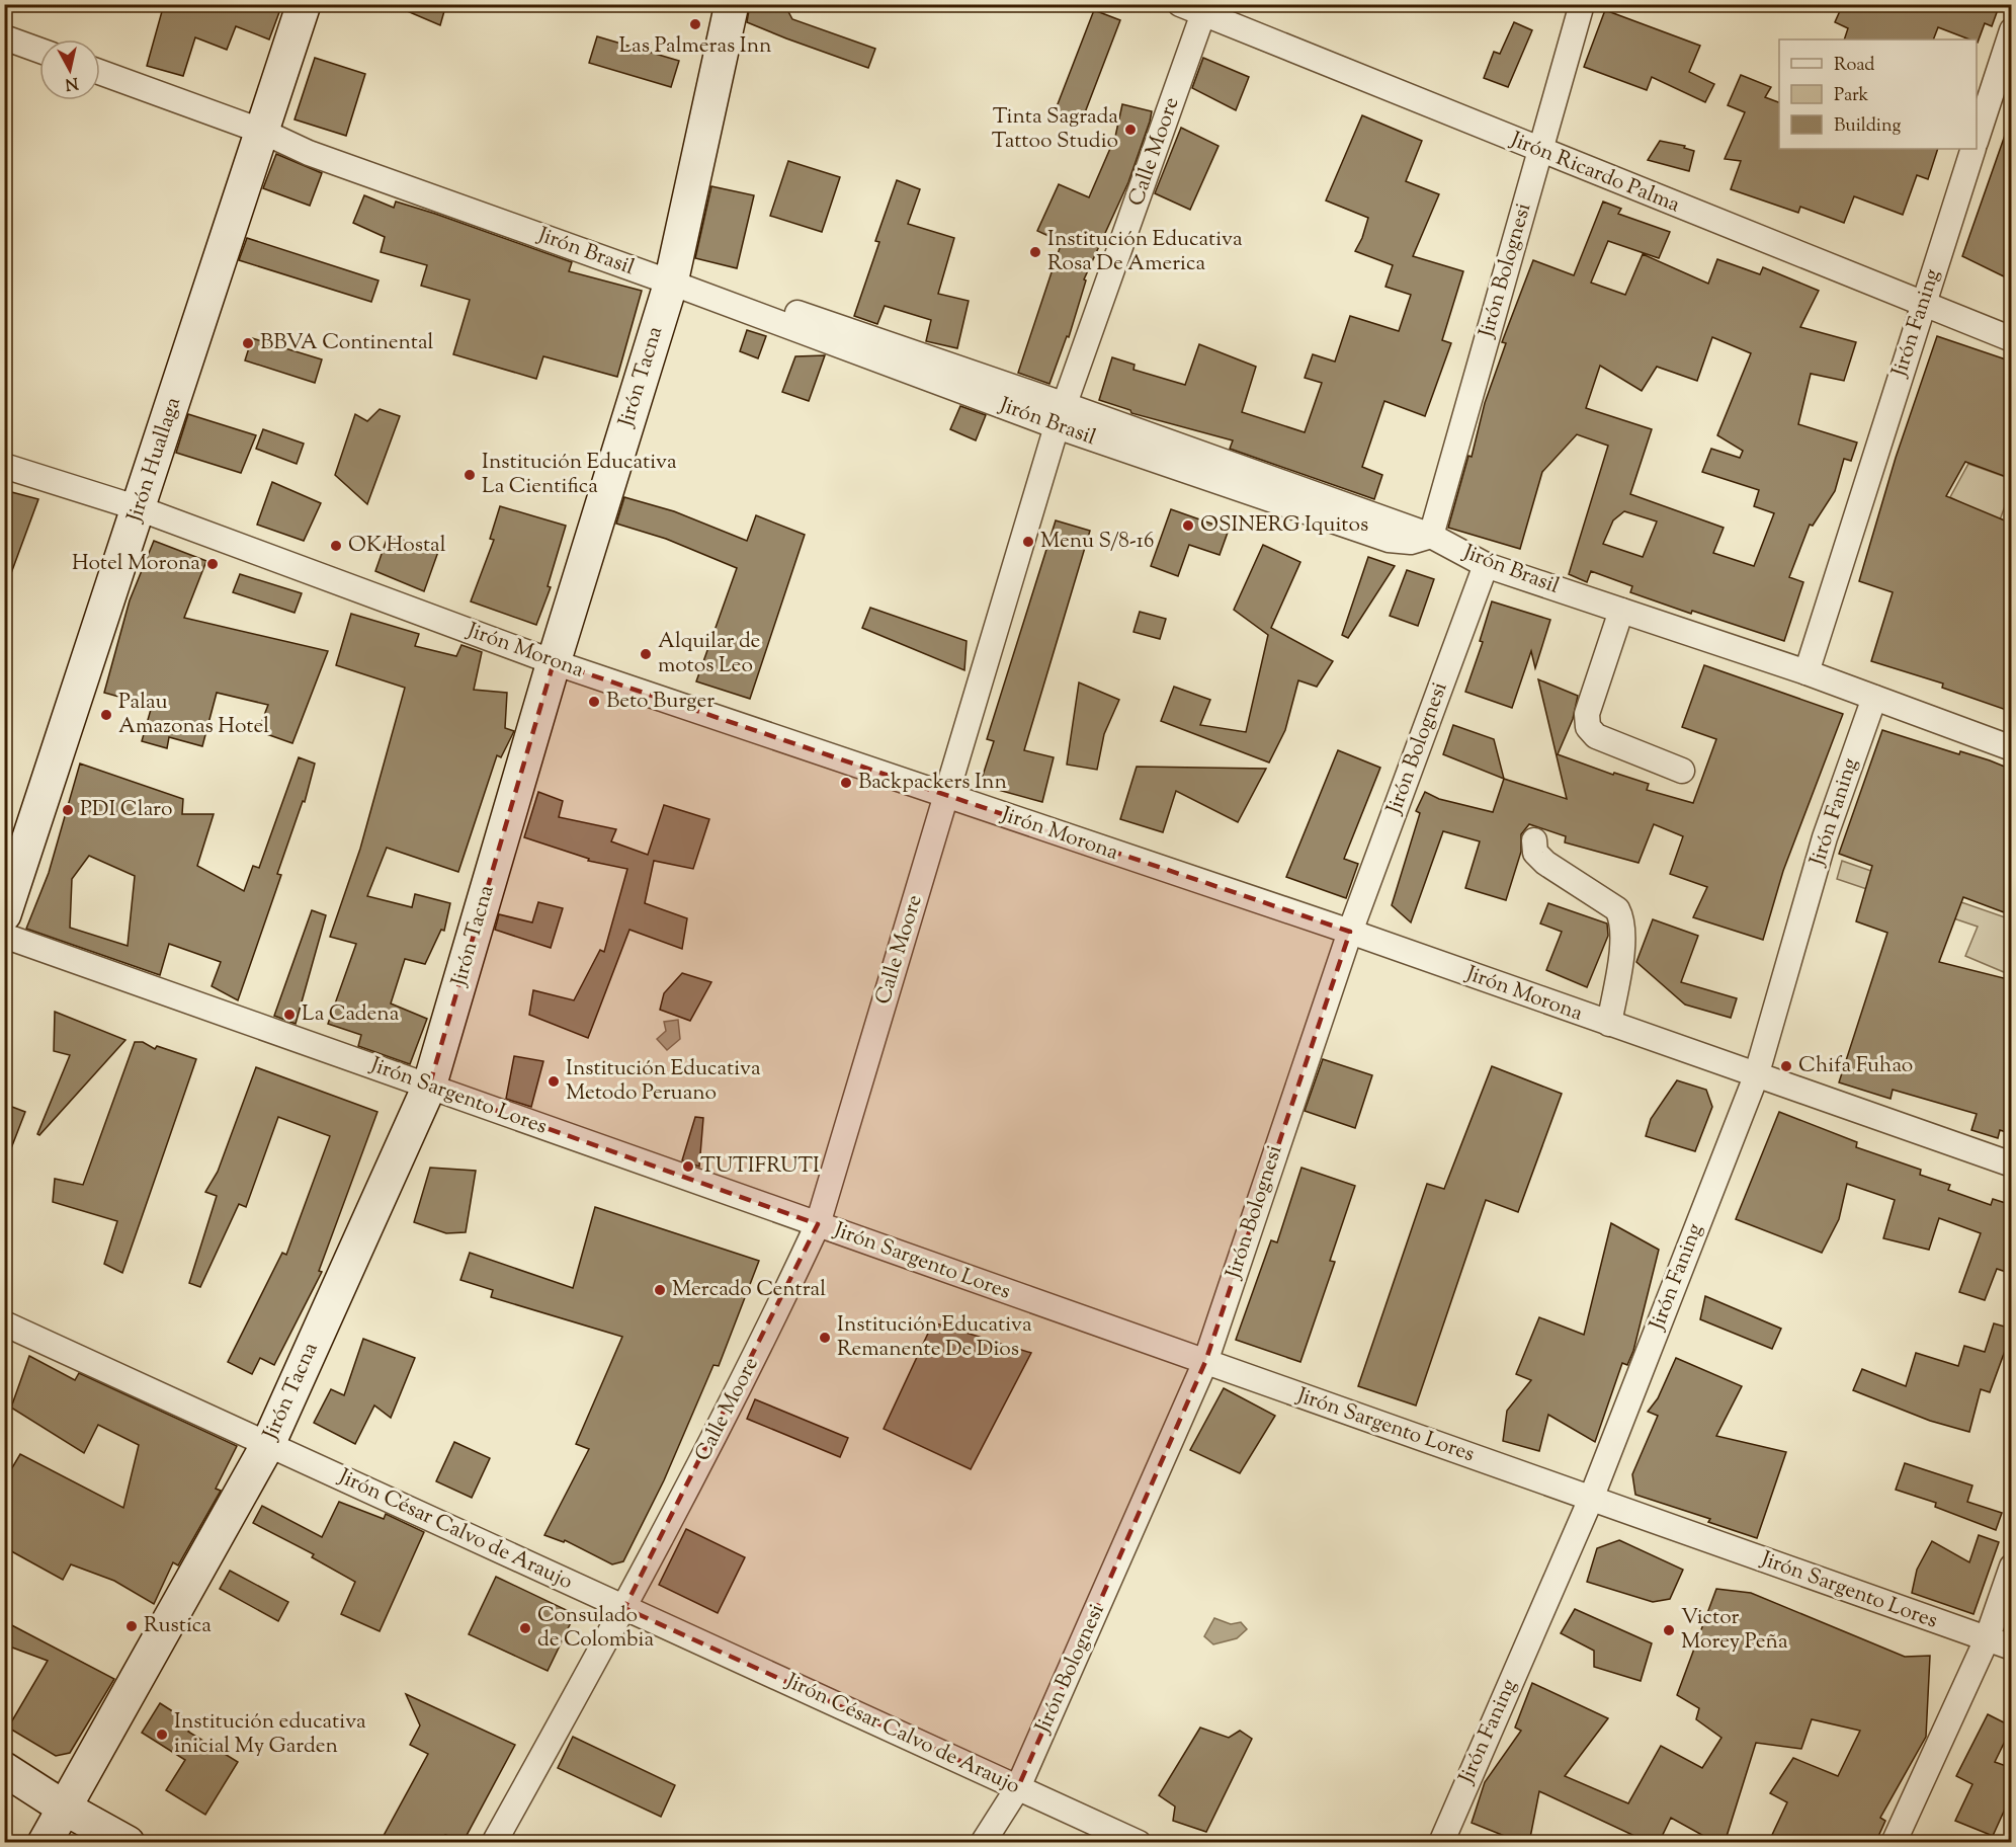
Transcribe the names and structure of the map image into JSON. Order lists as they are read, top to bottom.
{
  "streets": {
    "street": [
      "Calle Moore",
      "Jirón Ricardo Palma",
      "Jirón Brasil",
      "Jirón Bolognesi",
      "Jirón Faning",
      "Jirón Tacna",
      "Jirón Huallaga",
      "Jirón Morona",
      "Jirón Sargento Lores",
      "Jirón César Calvo de Araujo"
    ]
  },
  "crossings": [
    ["Calle Moore", "Jirón Ricardo Palma"],
    ["Calle Moore", "Jirón Brasil"],
    ["Calle Moore", "Jirón Morona"],
    ["Calle Moore", "Jirón Sargento Lores"],
    ["Calle Moore", "Jirón César Calvo de Araujo"],
    ["Jirón Ricardo Palma", "Jirón Bolognesi"],
    ["Jirón Ricardo Palma", "Jirón Faning"],
    ["Jirón Brasil", "Jirón Bolognesi"],
    ["Jirón Brasil", "Jirón Faning"],
    ["Jirón Brasil", "Jirón Tacna"],
    ["Jirón Brasil", "Jirón Huallaga"],
    ["Jirón Bolognesi", "Jirón Morona"],
    ["Jirón Bolognesi", "Jirón Sargento Lores"],
    ["Jirón Bolognesi", "Jirón César Calvo de Araujo"],
    ["Jirón Faning", "Jirón Morona"],
    ["Jirón Faning", "Jirón Sargento Lores"],
    ["Jirón Tacna", "Jirón Morona"],
    ["Jirón Tacna", "Jirón Sargento Lores"],
    ["Jirón Tacna", "Jirón César Calvo de Araujo"],
    ["Jirón Huallaga", "Jirón Morona"]
  ],
  "places": [
    "Las Palmeras Inn",
    "Tinta Sagrada Tattoo Studio",
    "Institución Educativa Rosa De America",
    "BBVA Continental",
    "Institución Educativa La Cientifica",
    "OSINERG Iquitos",
    "Menu S/8-16",
    "OK Hostal",
    "Hotel Morona",
    "Alquilar de motos Leo",
    "Beto Burger",
    "Palau Amazonas Hotel",
    "Backpackers Inn",
    "PDI Claro",
    "La Cadena",
    "Chifa Fuhao",
    "Institución Educativa Metodo Peruano",
    "TUTIFRUTI",
    "Mercado Central",
    "Institución Educativa Remanente De Dios",
    "Rustica",
    "Consulado de Colombia",
    "Victor Morey Peña",
    "Institución educativa inicial My Garden"
  ],
  "legend": ["Road", "Park", "Building"],
  "north": "bottom"
}
